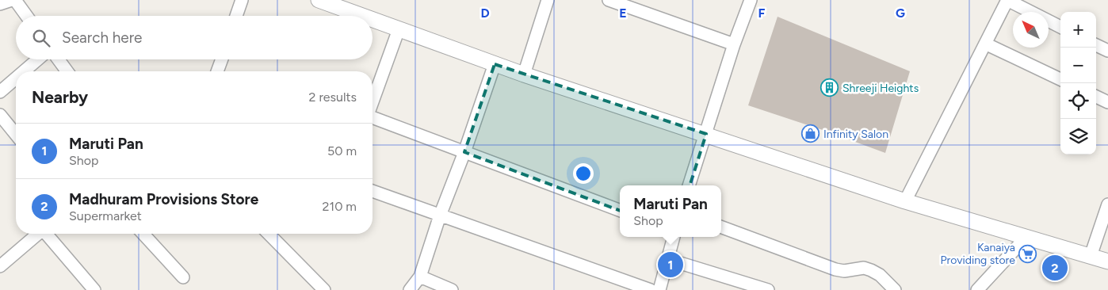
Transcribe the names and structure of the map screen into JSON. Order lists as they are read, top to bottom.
{
  "places": {
    "building": ["Shreeji Heights"],
    "shop": ["Infinity Salon"],
    "supermarket": ["Kanaiya Providing store"]
  },
  "north": "top left",
  "page": {
    "map_buttons": ["+", "−"],
    "search": "Search here",
    "heading": ["Nearby", "2 results"],
    "list": [
      {
        "mark": "1",
        "name": "Maruti Pan",
        "note": "Shop",
        "value": "50 m"
      },
      {
        "mark": "2",
        "name": "Madhuram Provisions Store",
        "note": "Supermarket",
        "value": "210 m"
      }
    ],
    "popup": ["Maruti Pan", "Shop"],
    "pins": ["1", "2"]
  },
  "grid": {
    "columns": [
      "D",
      "E",
      "F",
      "G"
    ]
  }
}
